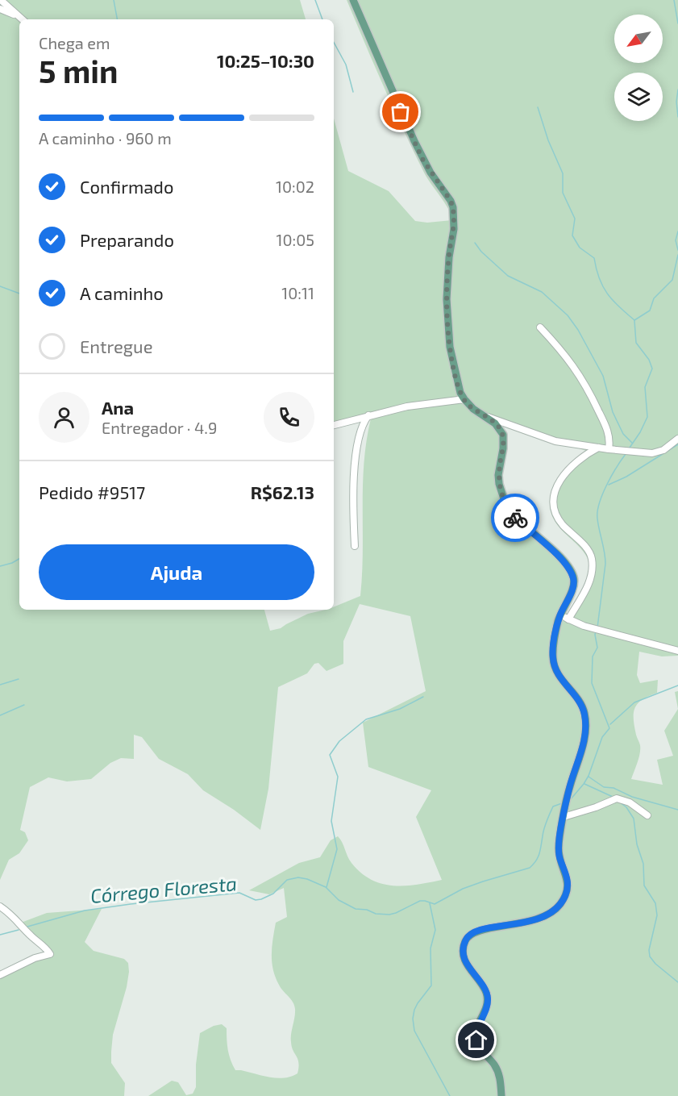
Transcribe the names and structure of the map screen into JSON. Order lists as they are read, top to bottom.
{
  "water": ["Córrego Floresta"],
  "north": "bottom left",
  "page": {
    "heading": ["5 min", "Chega em", "10:25–10:30"],
    "panel": [
      "Ana",
      "Entregador · 4.9",
      "Pedido #9517",
      "R$62.13"
    ],
    "bar": "A caminho · 960 m",
    "list": [
      ["Confirmado", "10:02"],
      ["Preparando", "10:05"],
      ["A caminho", "10:11"],
      "Entregue"
    ],
    "buttons": "Ajuda"
  }
}
